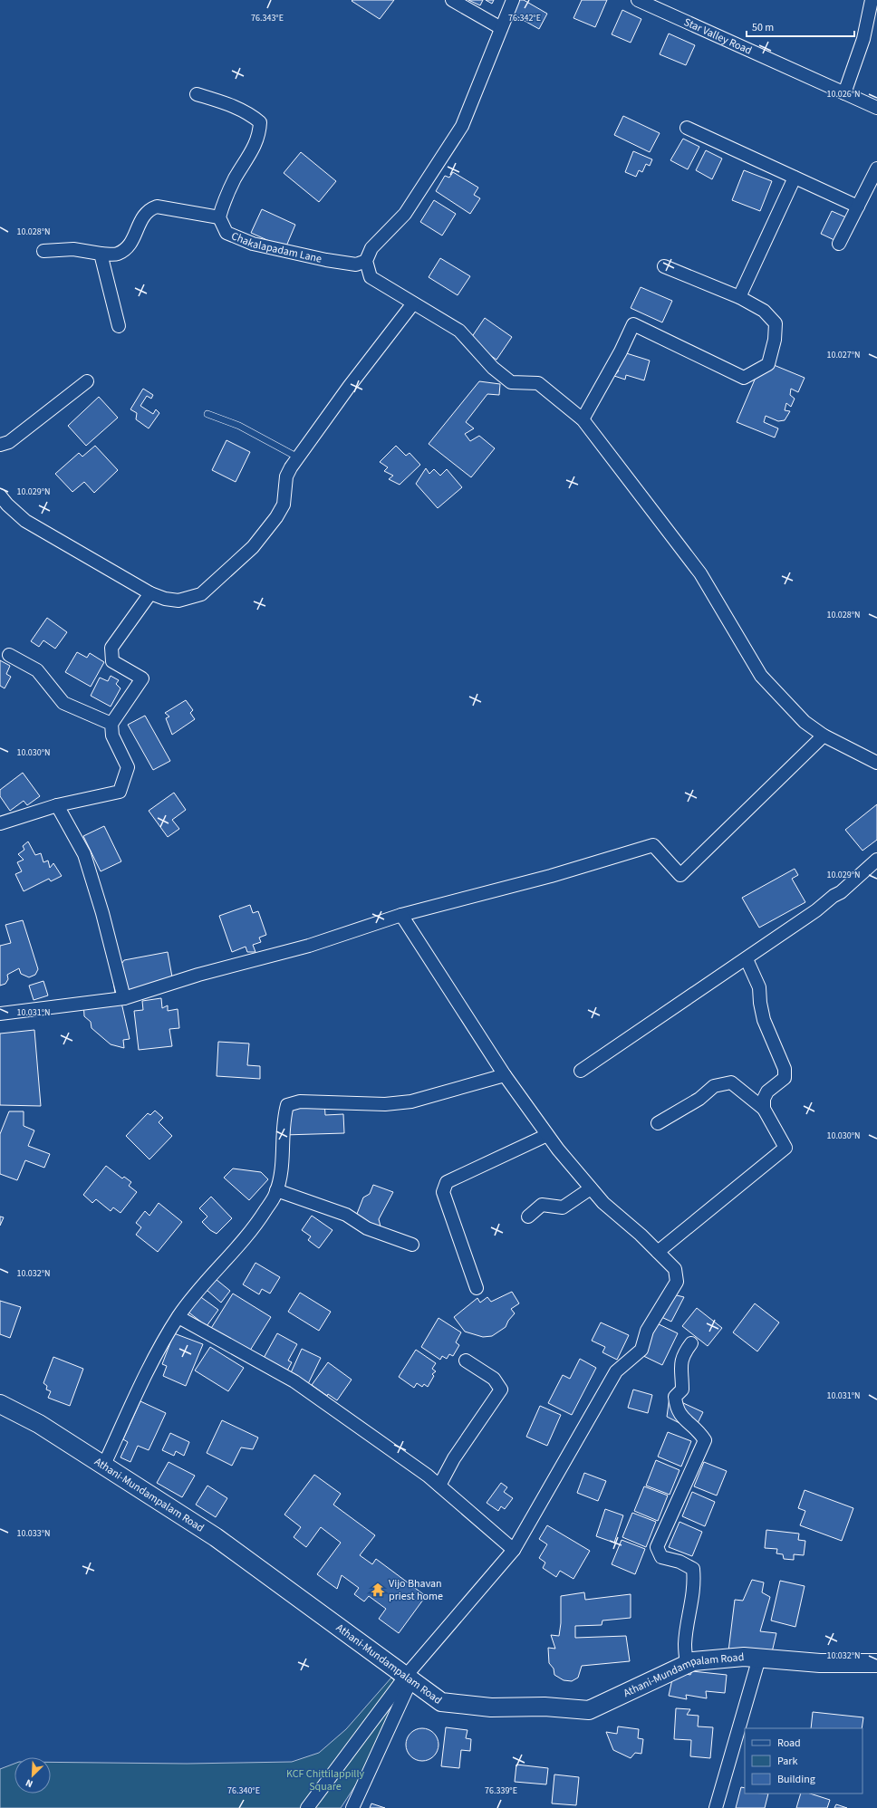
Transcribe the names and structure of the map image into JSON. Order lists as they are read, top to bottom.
{
  "streets": {
    "street": ["Star Valley Road", "Chakalapadam Lane", "Athani-Mundampalam Road"]
  },
  "parks": ["KCF Chittilappilly Square"],
  "places": {
    "temple": ["Vijo Bhavan priest home"]
  },
  "legend": ["Road", "Park", "Building"],
  "scale_bar": "50 m",
  "north": "bottom left",
  "coordinates": [
    "76.343°E",
    "76.342°E",
    "10.026°N",
    "10.028°N",
    "10.027°N",
    "10.029°N",
    "10.030°N",
    "10.031°N",
    "10.032°N",
    "10.033°N",
    "76.340°E",
    "76.339°E"
  ]
}
